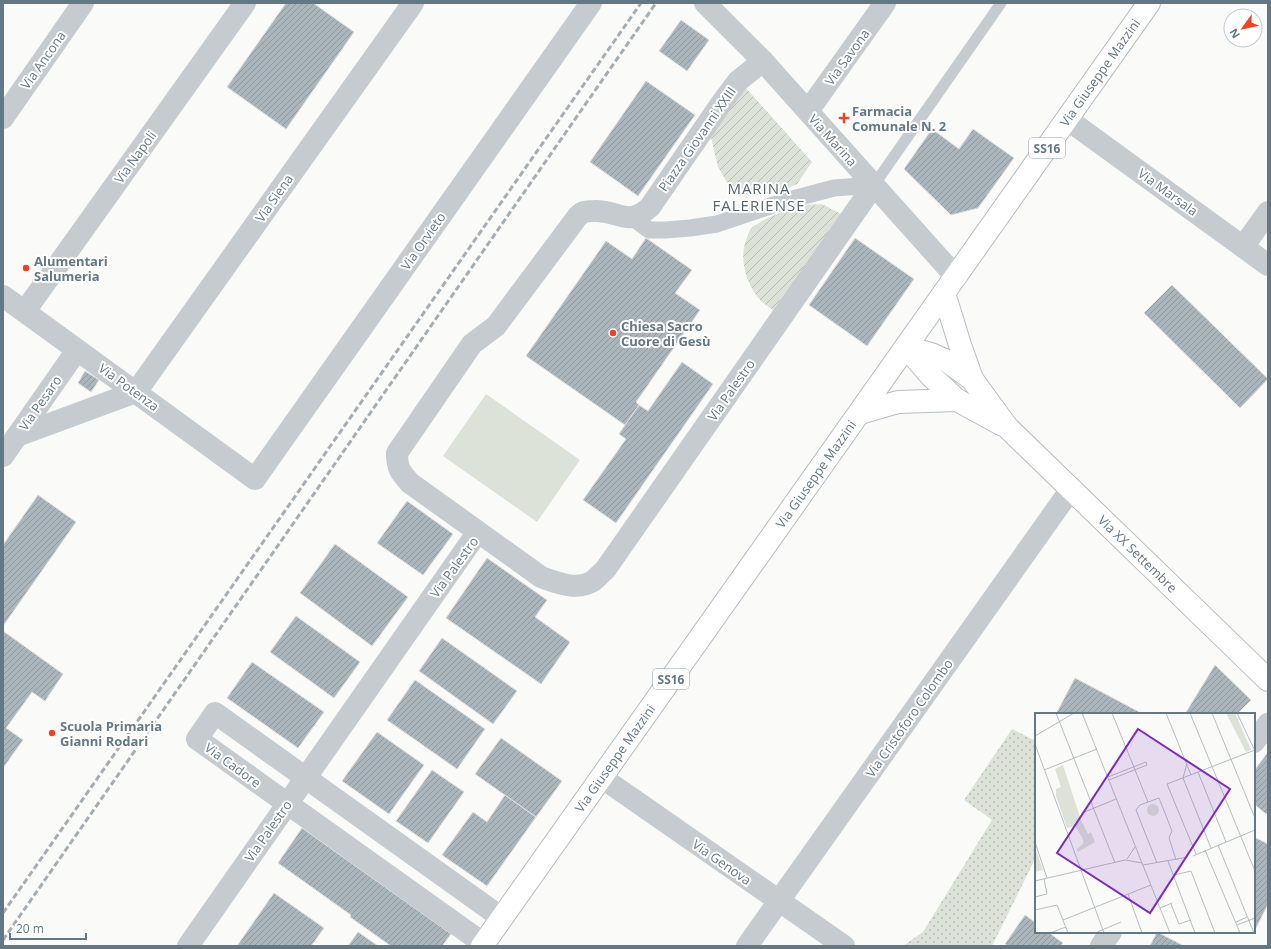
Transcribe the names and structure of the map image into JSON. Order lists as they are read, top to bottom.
{
  "streets": {
    "main road": ["Via Giuseppe Mazzini", "SS16", "Via XX Settembre"],
    "street": [
      "Via Savona",
      "Via Ancona",
      "Piazza Giovanni XXIII",
      "Via Marina",
      "Via Napoli",
      "Via Marsala",
      "Via Siena",
      "Via Orvieto",
      "Via Potenza",
      "Via Palestro",
      "Via Pesaro",
      "Via Cristoforo Colombo",
      "Via Cadore",
      "Via Genova"
    ]
  },
  "crossings": [
    ["Via Savona", "Via Marina"],
    ["Via Giuseppe Mazzini", "Via Marina"],
    ["Via Giuseppe Mazzini", "Via Marsala"],
    ["Via Giuseppe Mazzini", "Via XX Settembre"],
    ["Via Giuseppe Mazzini", "Via Cadore"],
    ["Via Giuseppe Mazzini", "Via Genova"],
    ["Piazza Giovanni XXIII", "Via Marina"],
    ["Via Marina", "Via Palestro"],
    ["Via Marina", "Via XX Settembre"],
    ["Via Napoli", "Via Potenza"],
    ["Via Siena", "Via Potenza"],
    ["Via Orvieto", "Via Potenza"],
    ["Via Potenza", "Via Pesaro"],
    ["Via Palestro", "Via Cadore"],
    ["Via XX Settembre", "Via Cristoforo Colombo"],
    ["Via Cristoforo Colombo", "Via Genova"]
  ],
  "districts": ["MARINA FALERIENSE"],
  "places": {
    "health": ["Farmacia Comunale N. 2"],
    "other": ["Alumentari Salumeria", "Chiesa Sacro Cuore di Gesù", "Scuola Primaria Gianni Rodari"]
  },
  "scale_bar": "20 m",
  "north": "bottom left"
}
